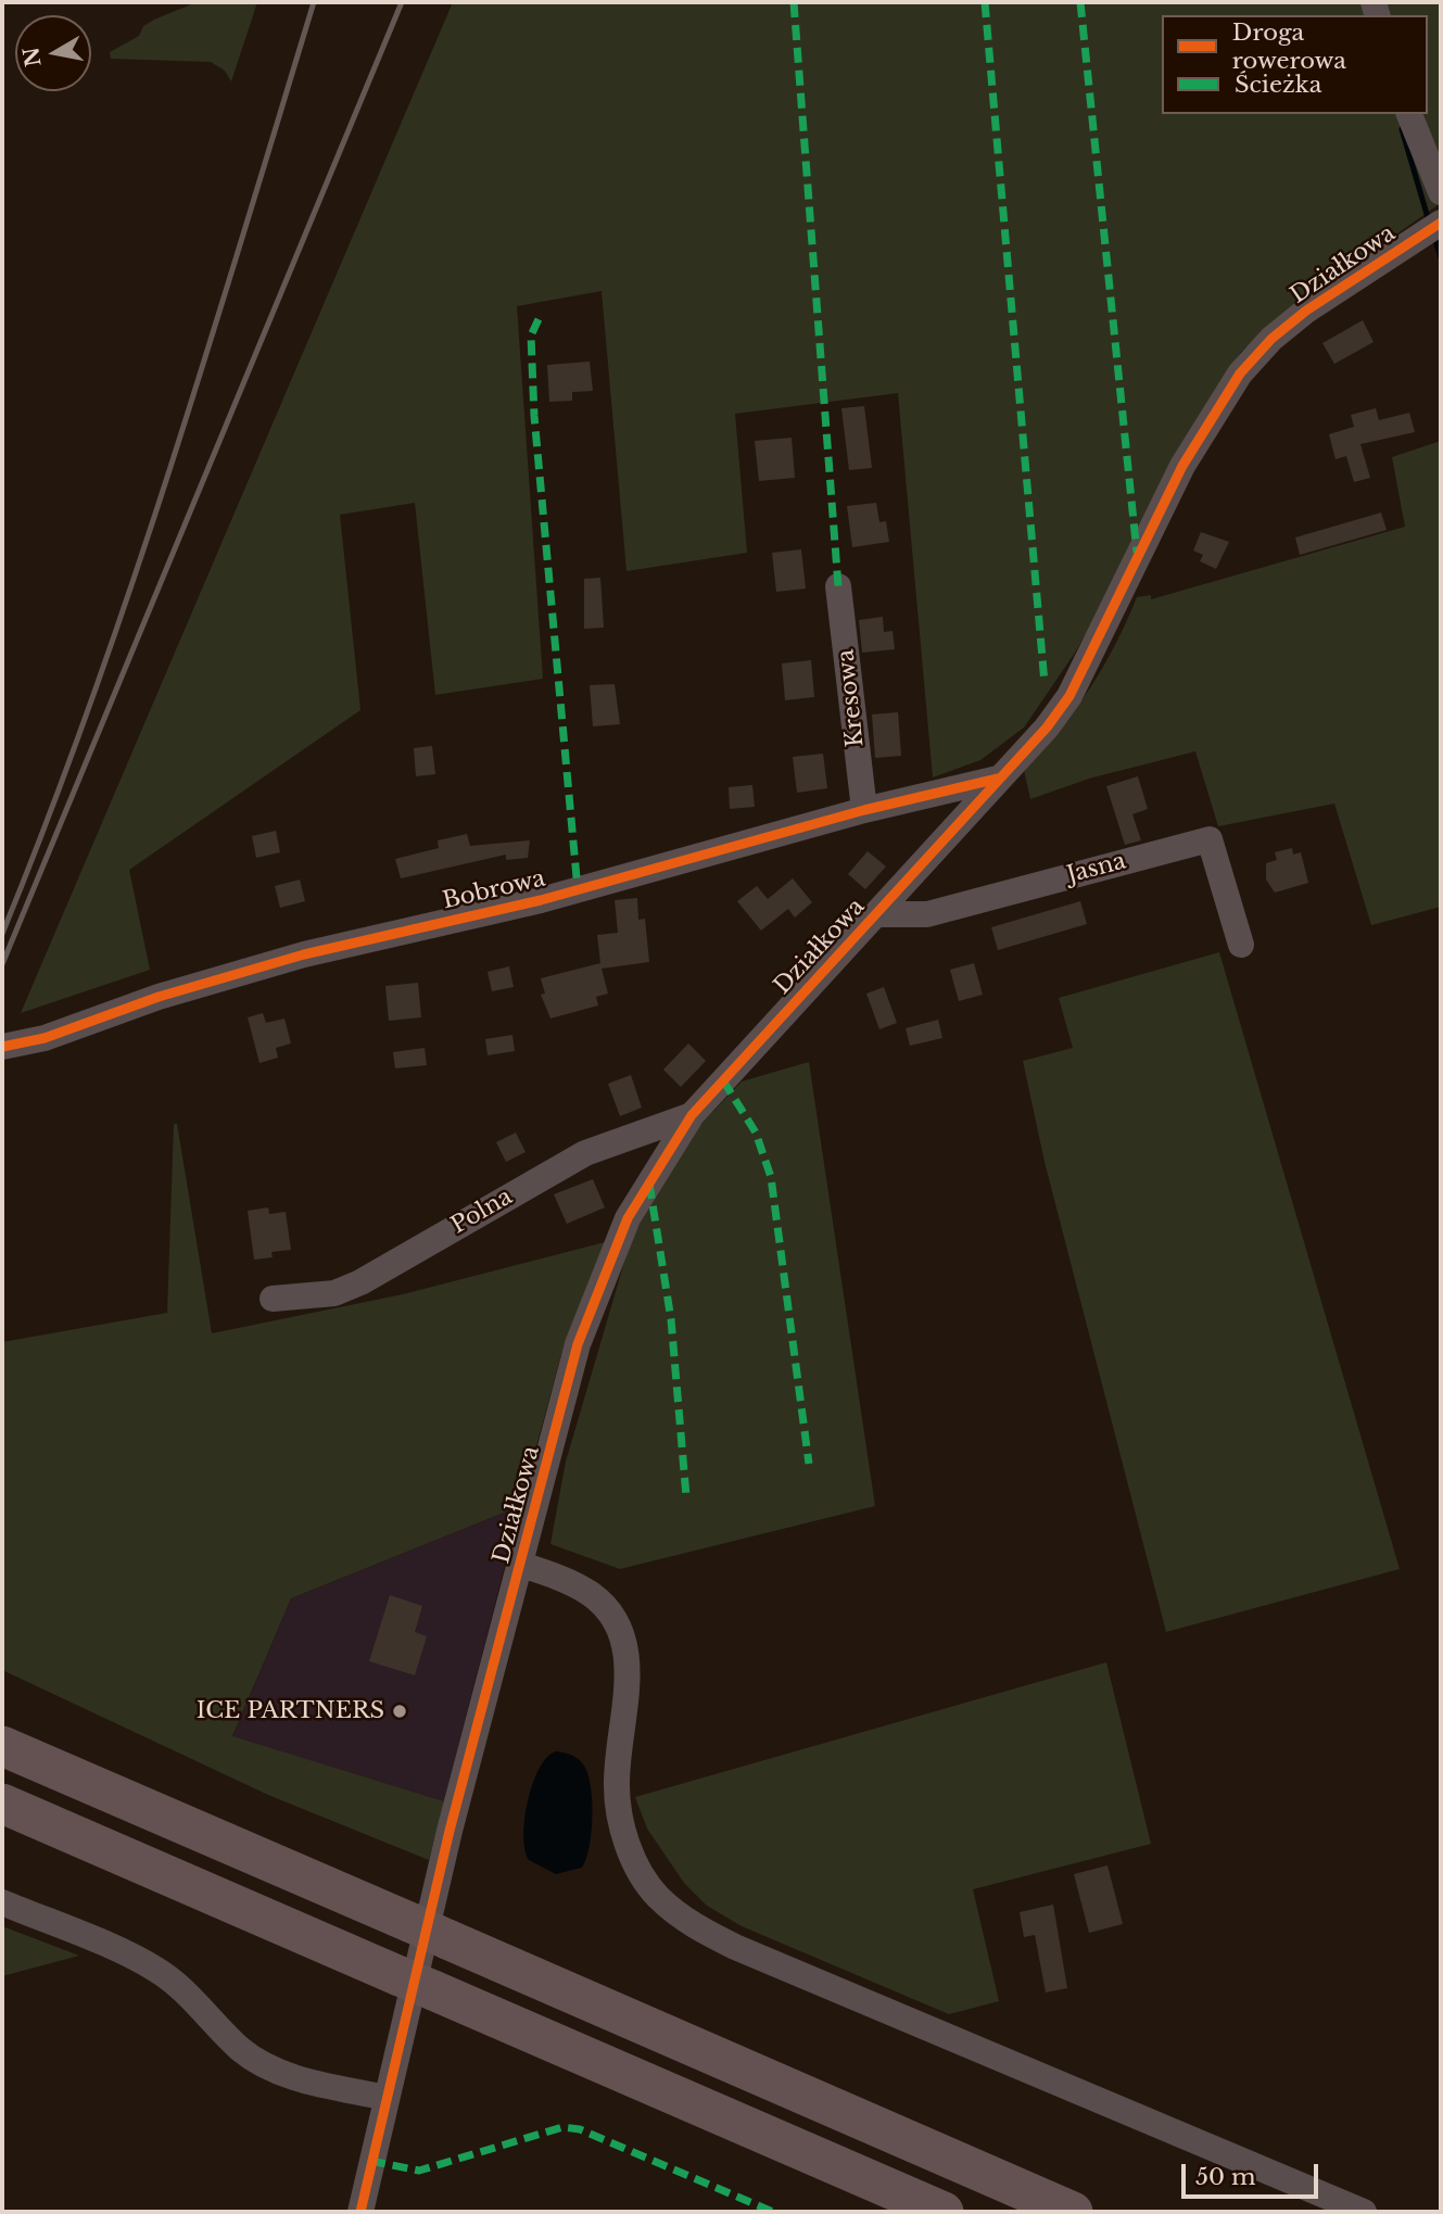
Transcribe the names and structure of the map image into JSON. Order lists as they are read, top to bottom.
{
  "streets": {
    "street": [
      "Działkowa",
      "Kresowa",
      "Jasna",
      "Bobrowa",
      "Polna"
    ]
  },
  "crossings": [
    ["Działkowa", "Jasna"],
    ["Działkowa", "Bobrowa"],
    ["Działkowa", "Polna"],
    ["Kresowa", "Bobrowa"]
  ],
  "places": ["ICE PARTNERS"],
  "legend": ["Droga rowerowa", "Ścieżka"],
  "scale_bar": "50 m",
  "north": "left"
}
